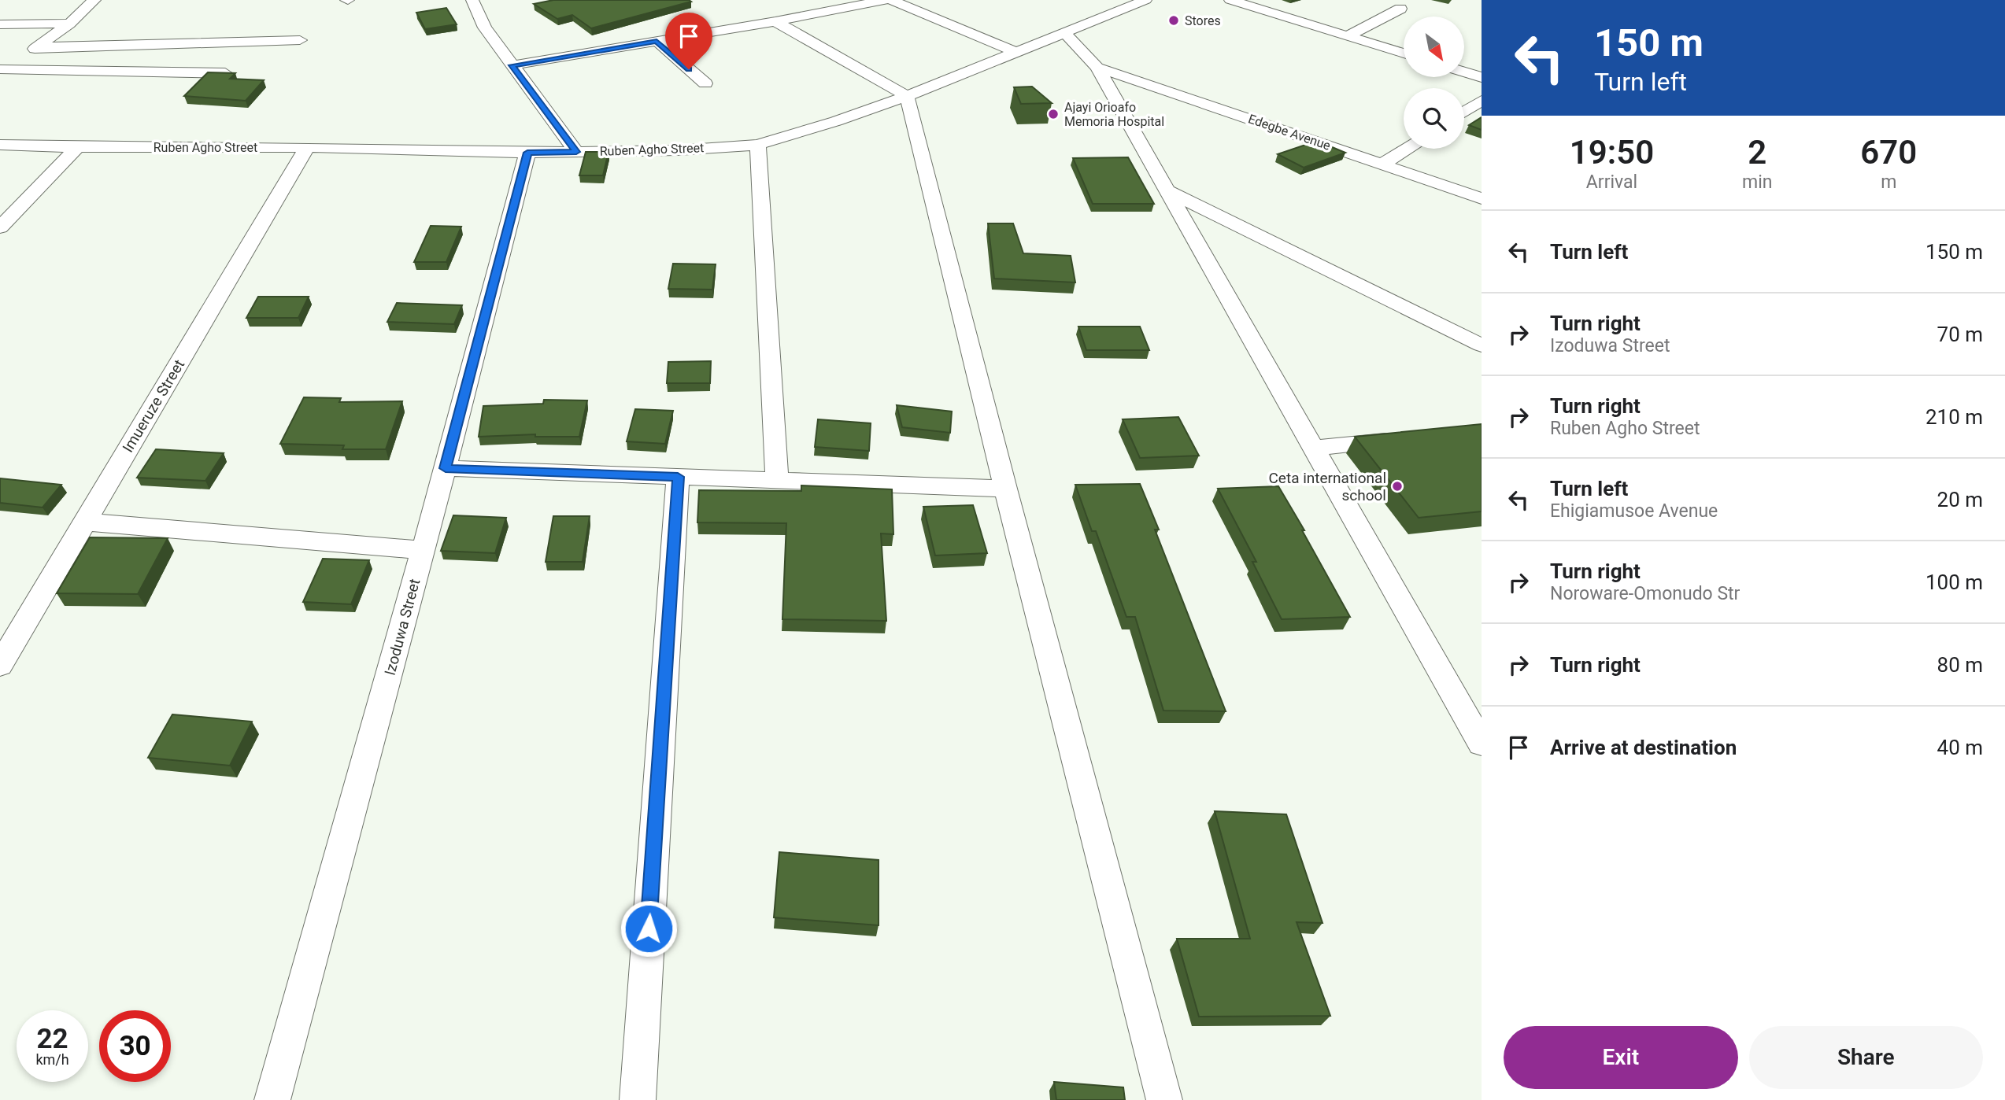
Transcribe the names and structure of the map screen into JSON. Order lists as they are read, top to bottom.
{
  "streets": {
    "street": [
      "Edegbe Avenue",
      "Ruben Agho Street",
      "Imueruze Street",
      "Izoduwa Street"
    ]
  },
  "crossings": [
    ["Ruben Agho Street", "Imueruze Street"],
    ["Ruben Agho Street", "Izoduwa Street"]
  ],
  "places": ["Stores", "Ajayi Orioafo Memoria Hospital", "Ceta international school"],
  "north": "bottom right",
  "page": {
    "turn": ["150 m", "Turn left"],
    "eta": [
      "19:50",
      "Arrival",
      "2",
      "min",
      "670",
      "m"
    ],
    "list": [
      {
        "name": "Turn left",
        "value": "150 m"
      },
      {
        "name": "Turn right",
        "note": "Izoduwa Street",
        "value": "70 m"
      },
      {
        "name": "Turn right",
        "note": "Ruben Agho Street",
        "value": "210 m"
      },
      {
        "name": "Turn left",
        "note": "Ehigiamusoe Avenue",
        "value": "20 m"
      },
      {
        "name": "Turn right",
        "note": "Noroware-Omonudo Str",
        "value": "100 m"
      },
      {
        "name": "Turn right",
        "value": "80 m"
      },
      {
        "name": "Arrive at destination",
        "value": "40 m"
      }
    ],
    "speed": "22 km/h",
    "limit": "30",
    "buttons": ["Exit", "Share"]
  }
}
